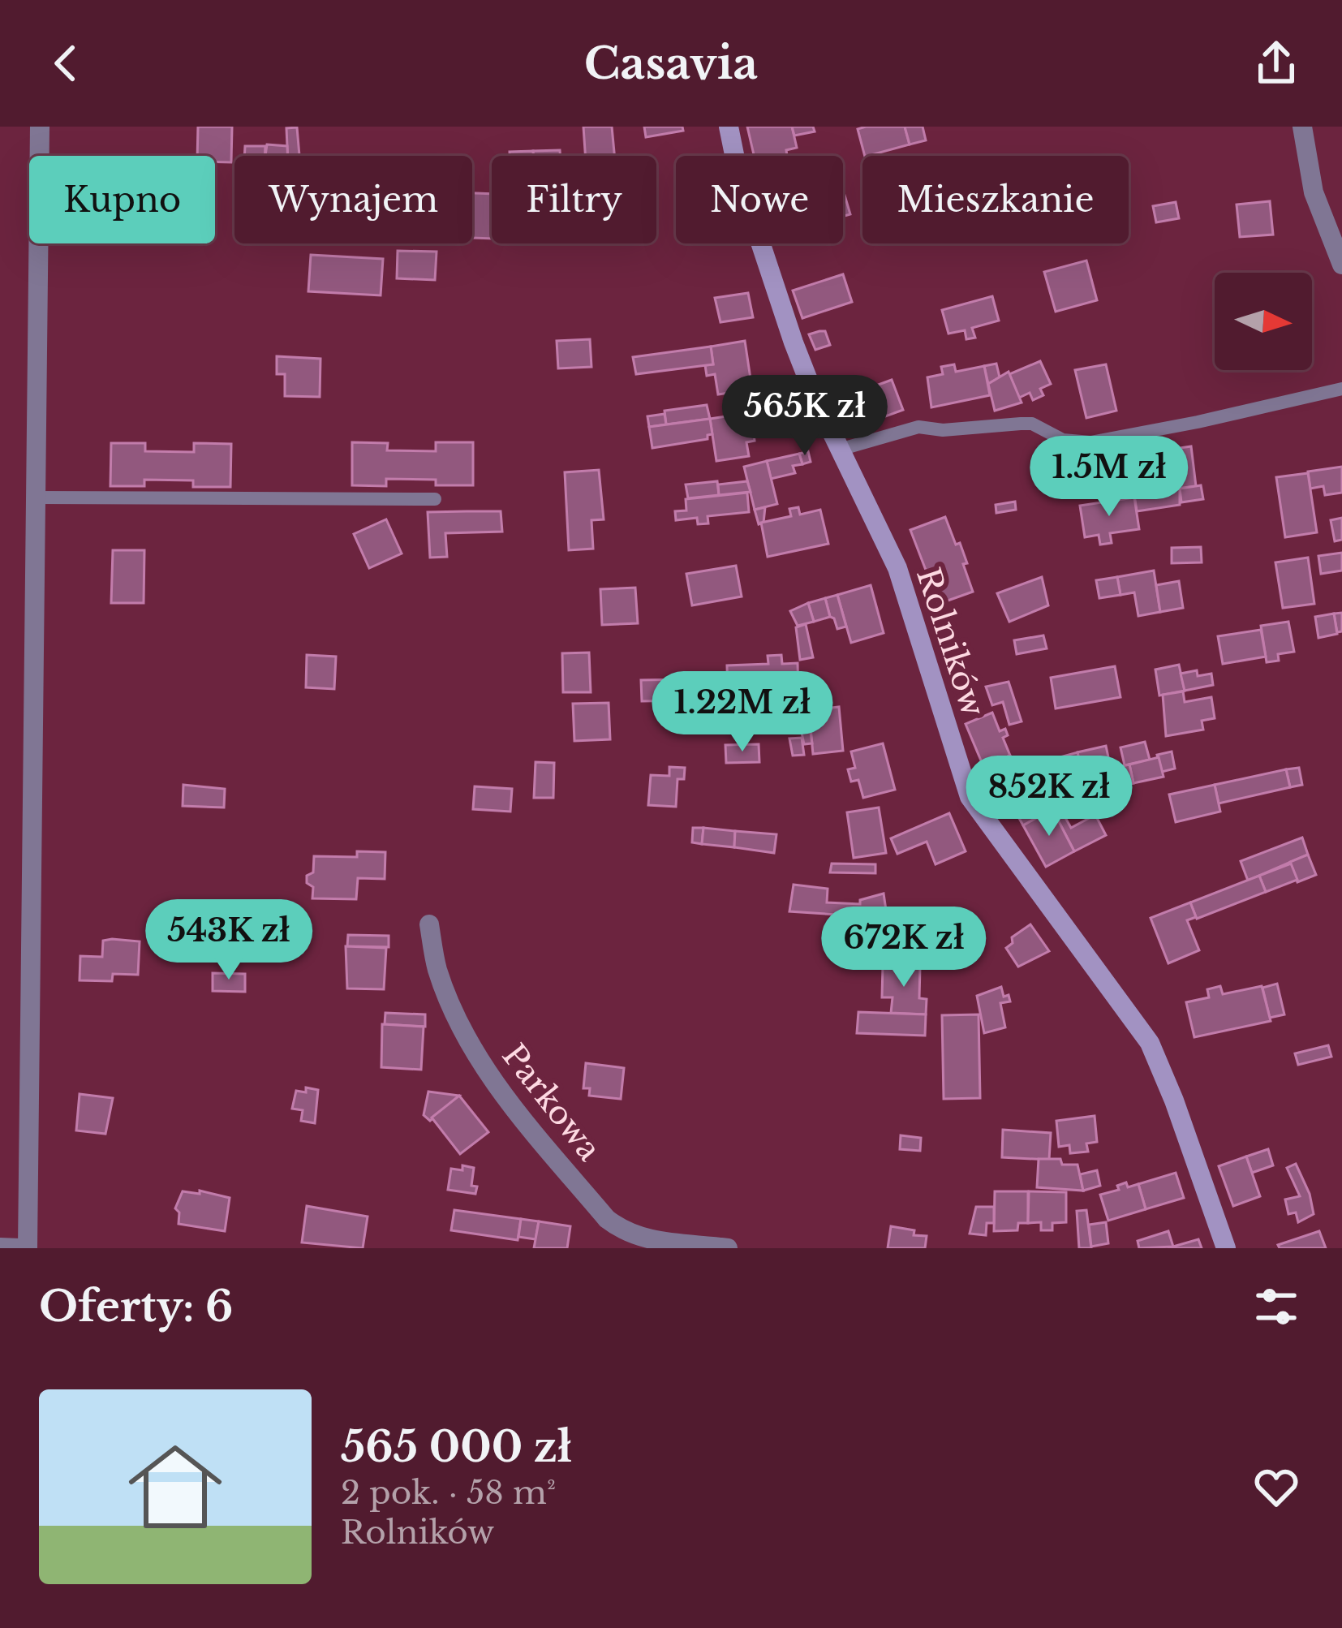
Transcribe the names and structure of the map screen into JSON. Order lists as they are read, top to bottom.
{
  "streets": {
    "street": ["Rolników", "Parkowa"]
  },
  "north": "right",
  "page": {
    "header": "Casavia",
    "chip": [
      "Kupno",
      "Wynajem",
      "Filtry",
      "Nowe",
      "Mieszkanie"
    ],
    "price": [
      "565K zł",
      "1.5M zł",
      "1.22M zł",
      "852K zł",
      "543K zł",
      "672K zł"
    ],
    "heading": "Oferty: 6",
    "list": [
      {
        "name": "565 000 zł",
        "note": "2 pok. · 58 m² · Rolników"
      }
    ]
  }
}
